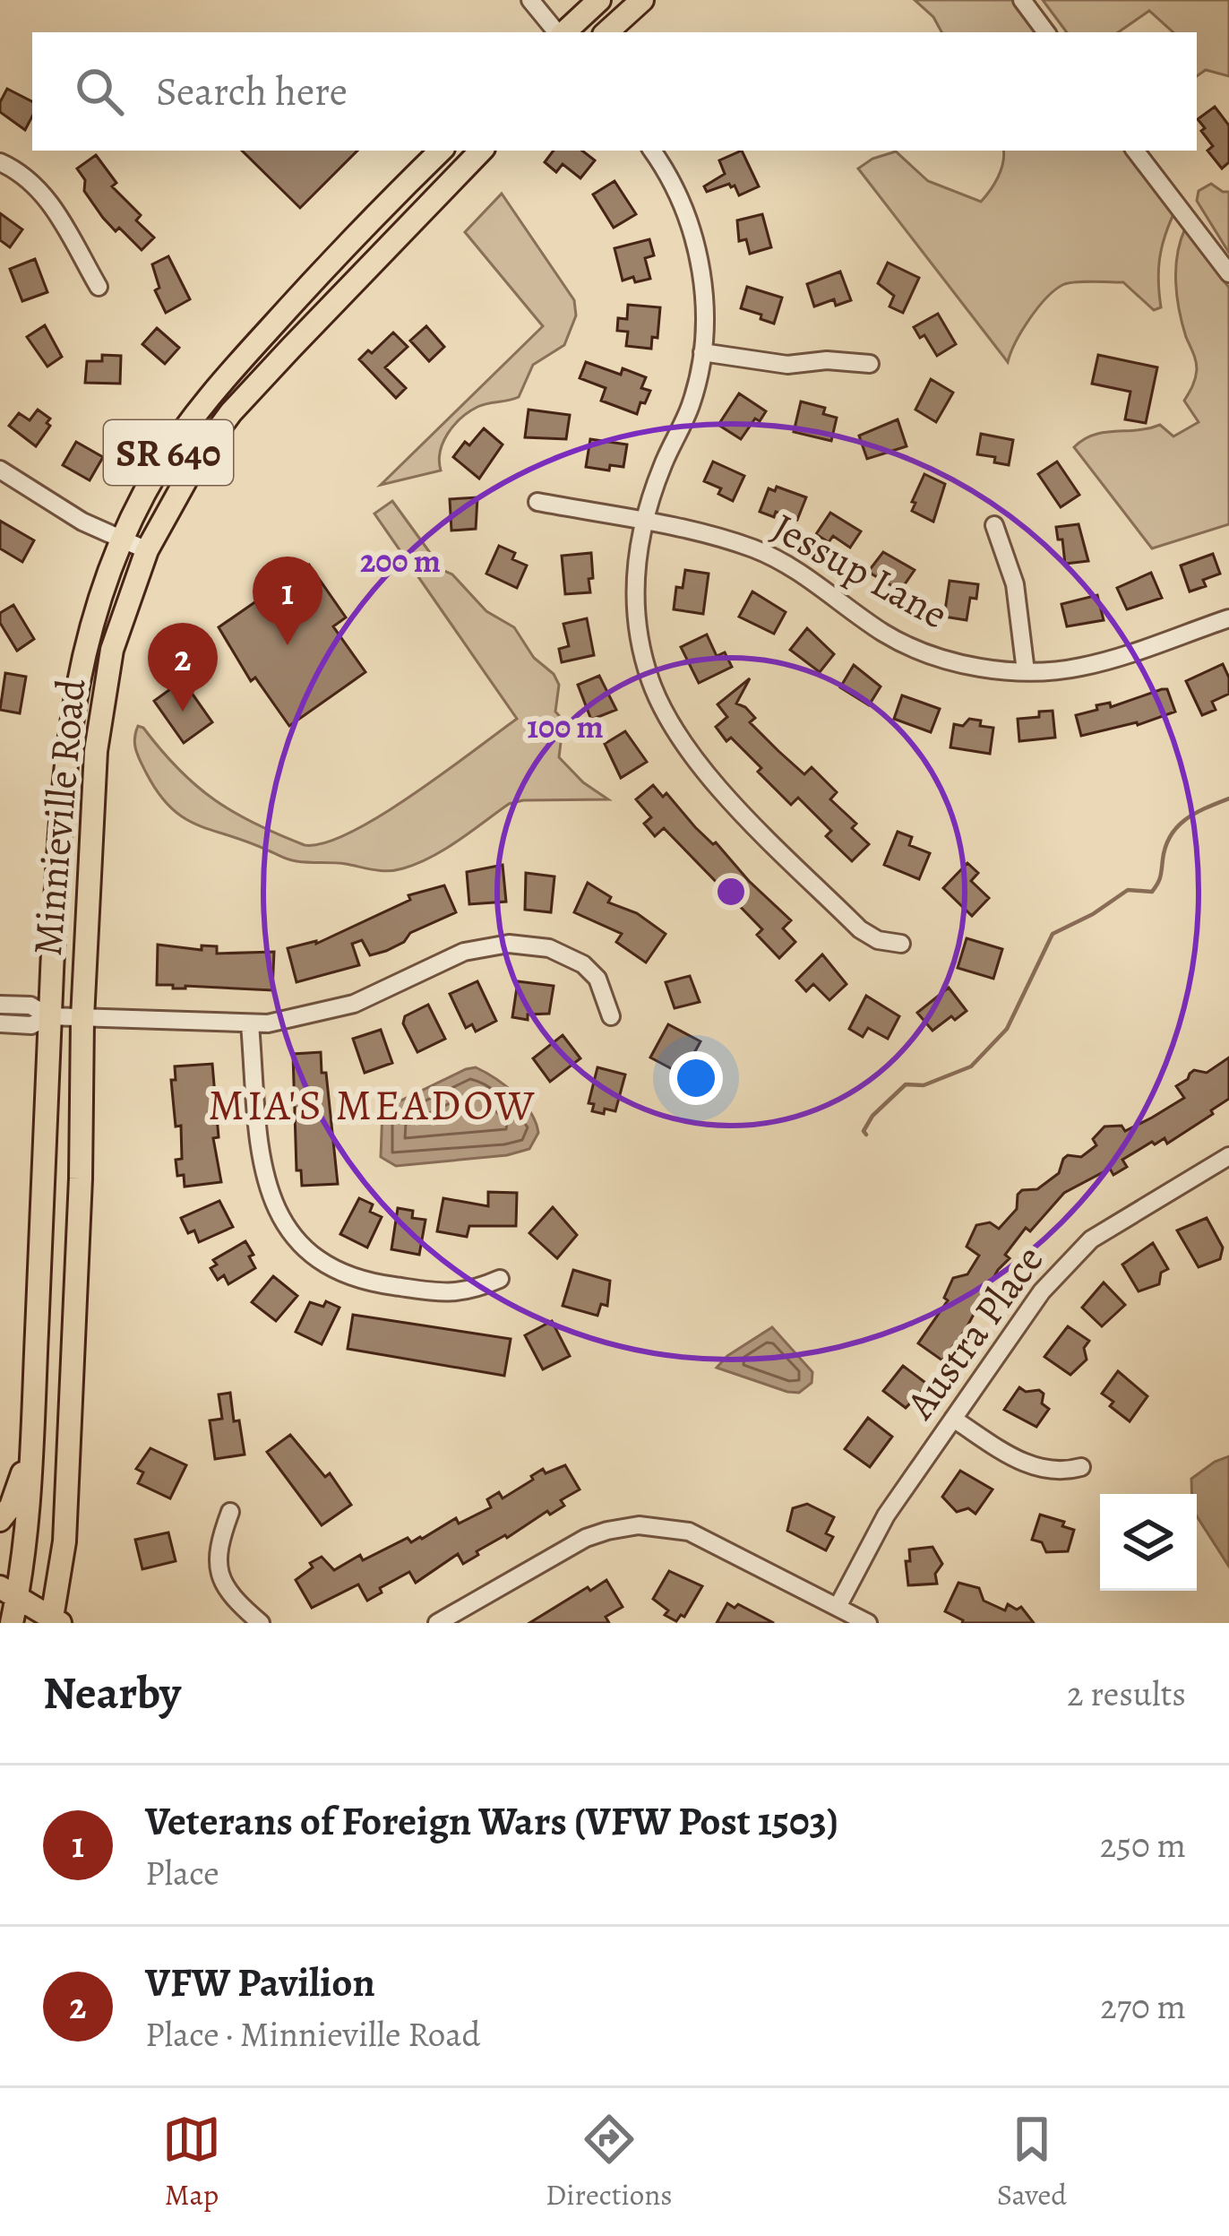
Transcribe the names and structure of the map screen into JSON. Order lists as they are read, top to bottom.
{
  "streets": {
    "main road": ["SR 640", "Minnieville Road"],
    "street": ["Jessup Lane", "Austra Place"]
  },
  "districts": ["MIA'S MEADOW"],
  "page": {
    "search": "Search here",
    "pins": ["1", "2"],
    "heading": ["Nearby", "2 results"],
    "list": [
      {
        "mark": "1",
        "name": "Veterans of Foreign Wars (VFW Post 1503)",
        "note": "Place",
        "value": "250 m"
      },
      {
        "mark": "2",
        "name": "VFW Pavilion",
        "note": "Place · Minnieville Road",
        "value": "270 m"
      }
    ],
    "nav": ["Map", "Directions", "Saved"]
  },
  "rings": ["200 m", "100 m"]
}
